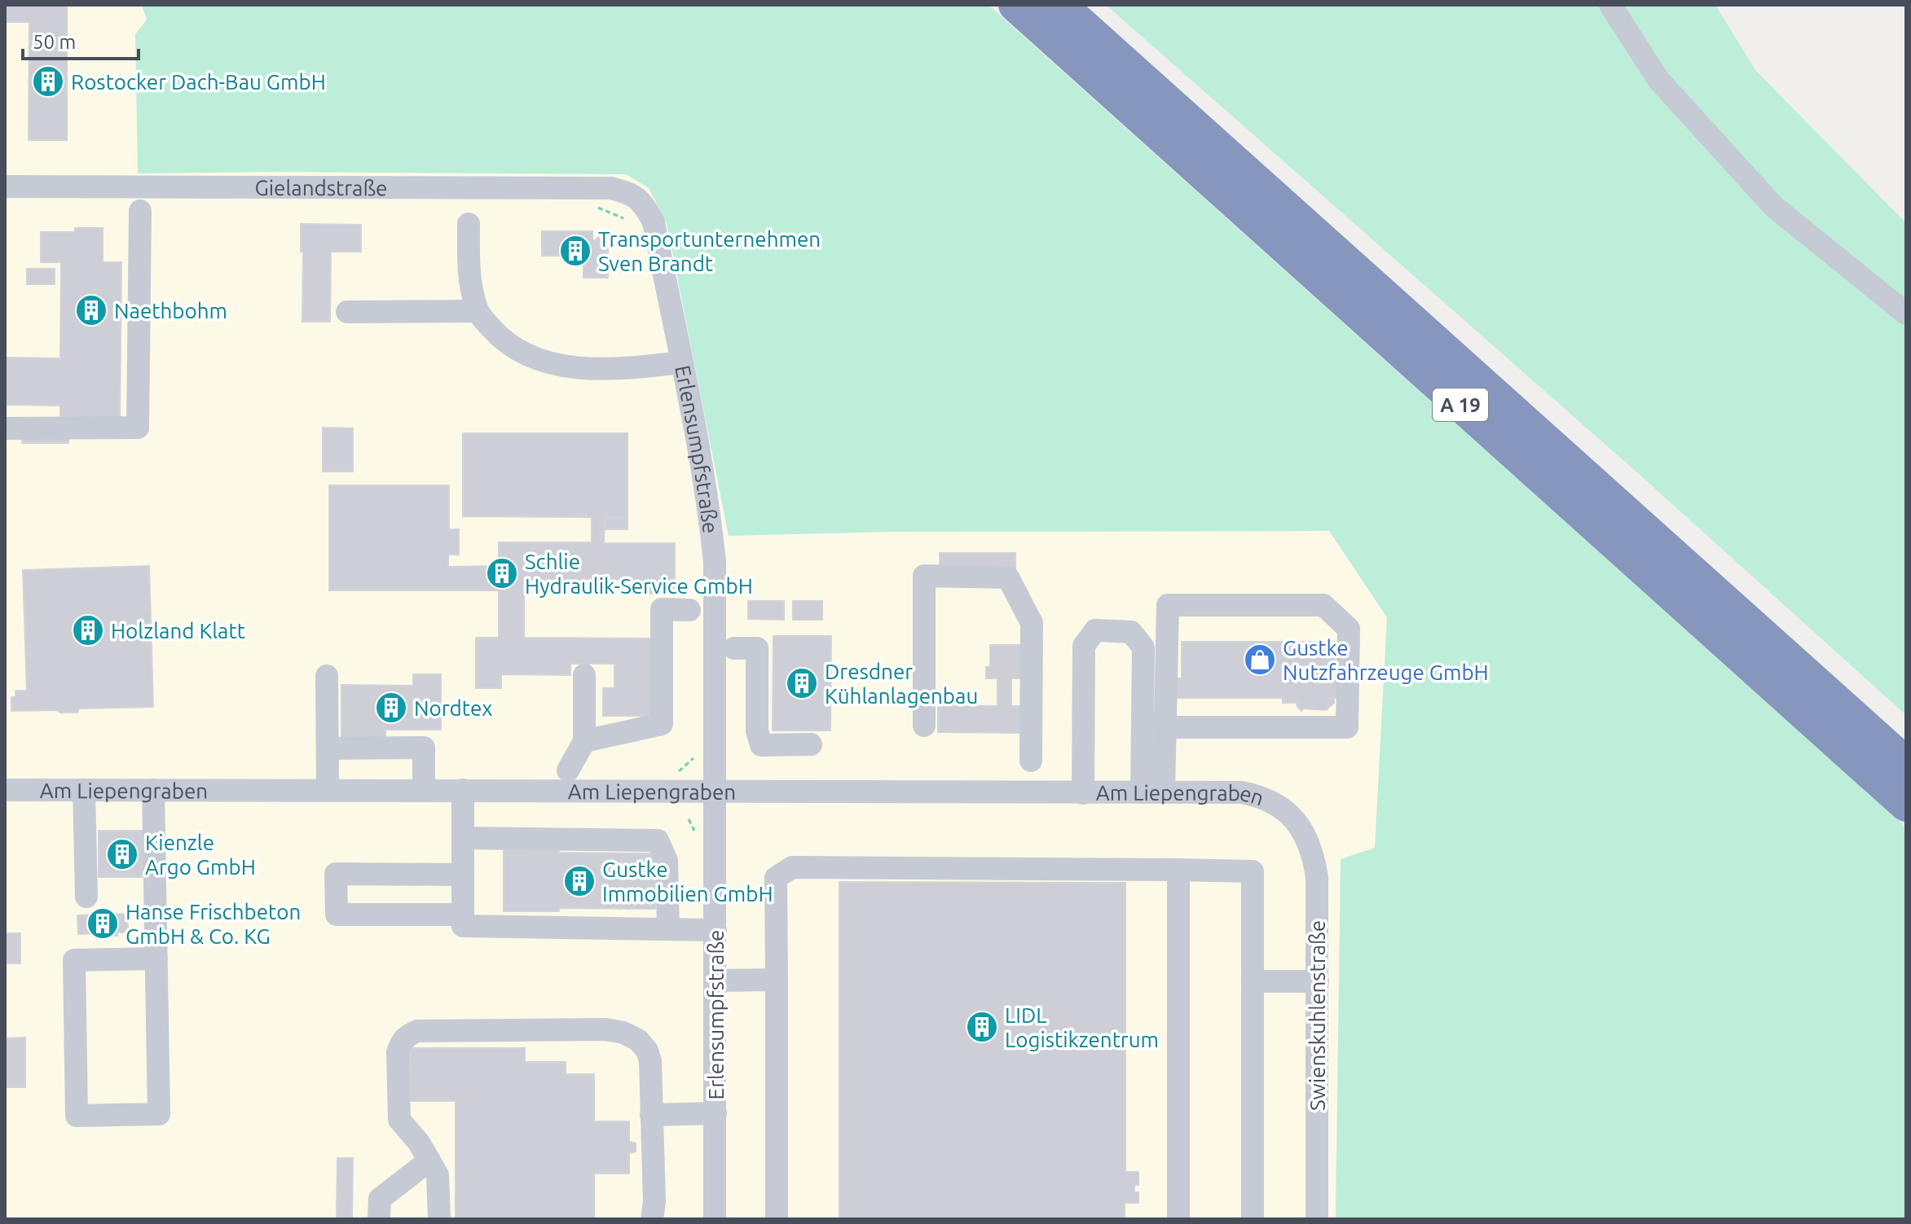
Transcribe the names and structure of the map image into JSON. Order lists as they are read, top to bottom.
{
  "streets": {
    "highway": ["A 19"],
    "street": [
      "Gielandstraße",
      "Erlensumpfstraße",
      "Am Liepengraben",
      "Swienskuhlenstraße"
    ]
  },
  "crossings": [
    ["Gielandstraße", "Erlensumpfstraße"],
    ["Erlensumpfstraße", "Am Liepengraben"],
    ["Am Liepengraben", "Swienskuhlenstraße"]
  ],
  "places": {
    "building": [
      "Rostocker Dach-Bau GmbH",
      "Transportunternehmen Sven Brandt",
      "Naethbohm",
      "Schlie Hydraulik-Service GmbH",
      "Holzland Klatt",
      "Dresdner Kühlanlagenbau",
      "Nordtex",
      "Kienzle Argo GmbH",
      "Gustke Immobilien GmbH",
      "Hanse Frischbeton GmbH & Co. KG",
      "LIDL Logistikzentrum"
    ],
    "shop": ["Gustke Nutzfahrzeuge GmbH"]
  },
  "scale_bar": "50 m"
}
